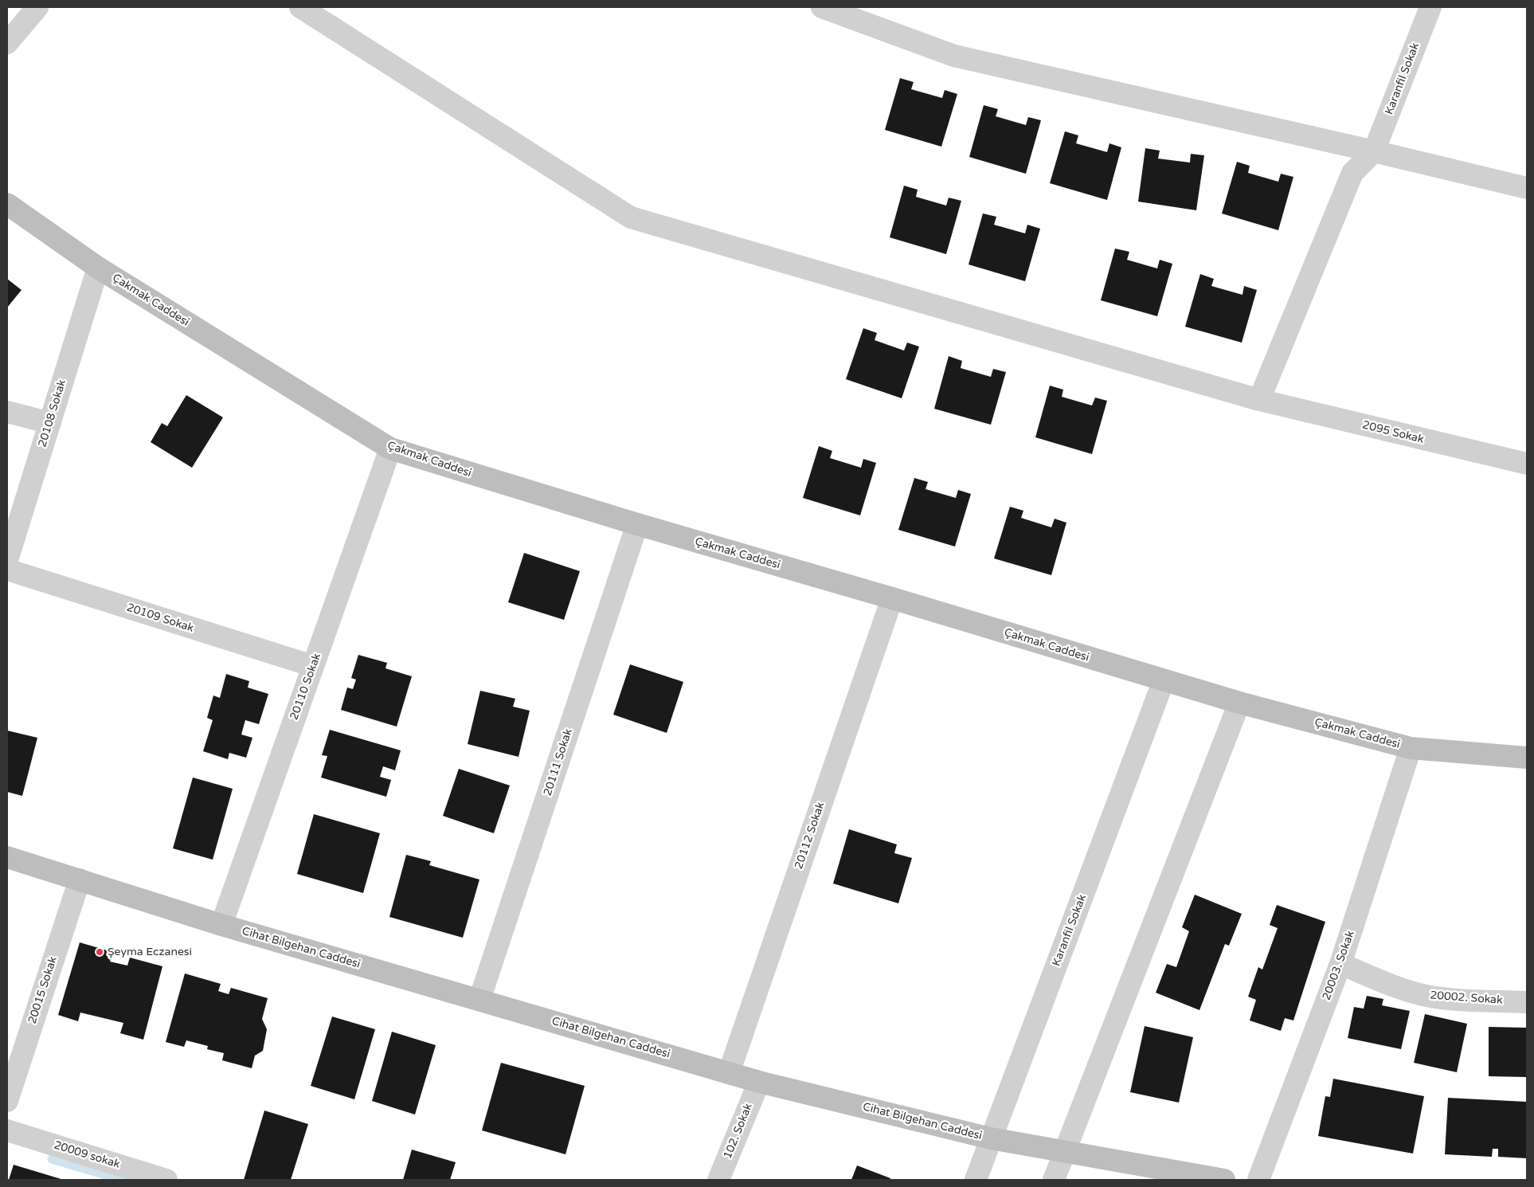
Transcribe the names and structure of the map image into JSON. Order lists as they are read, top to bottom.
{
  "streets": {
    "main road": ["Çakmak Caddesi", "Cihat Bilgehan Caddesi"],
    "street": [
      "Karanfil Sokak",
      "20108 Sokak",
      "2095 Sokak",
      "20109 Sokak",
      "20110 Sokak",
      "20111 Sokak",
      "20112 Sokak",
      "20003. Sokak",
      "20015 Sokak",
      "20002. Sokak",
      "102. Sokak",
      "20009 sokak"
    ]
  },
  "crossings": [
    ["Karanfil Sokak", "Çakmak Caddesi"],
    ["Karanfil Sokak", "Cihat Bilgehan Caddesi"],
    ["Çakmak Caddesi", "20108 Sokak"],
    ["Çakmak Caddesi", "20110 Sokak"],
    ["Çakmak Caddesi", "20111 Sokak"],
    ["Çakmak Caddesi", "20112 Sokak"],
    ["Çakmak Caddesi", "20003. Sokak"],
    ["20109 Sokak", "20110 Sokak"],
    ["20110 Sokak", "Cihat Bilgehan Caddesi"],
    ["20111 Sokak", "Cihat Bilgehan Caddesi"],
    ["20112 Sokak", "Cihat Bilgehan Caddesi"],
    ["Cihat Bilgehan Caddesi", "20015 Sokak"],
    ["Cihat Bilgehan Caddesi", "102. Sokak"],
    ["20003. Sokak", "20002. Sokak"]
  ],
  "places": ["Şeyma Eczanesi"]
}
